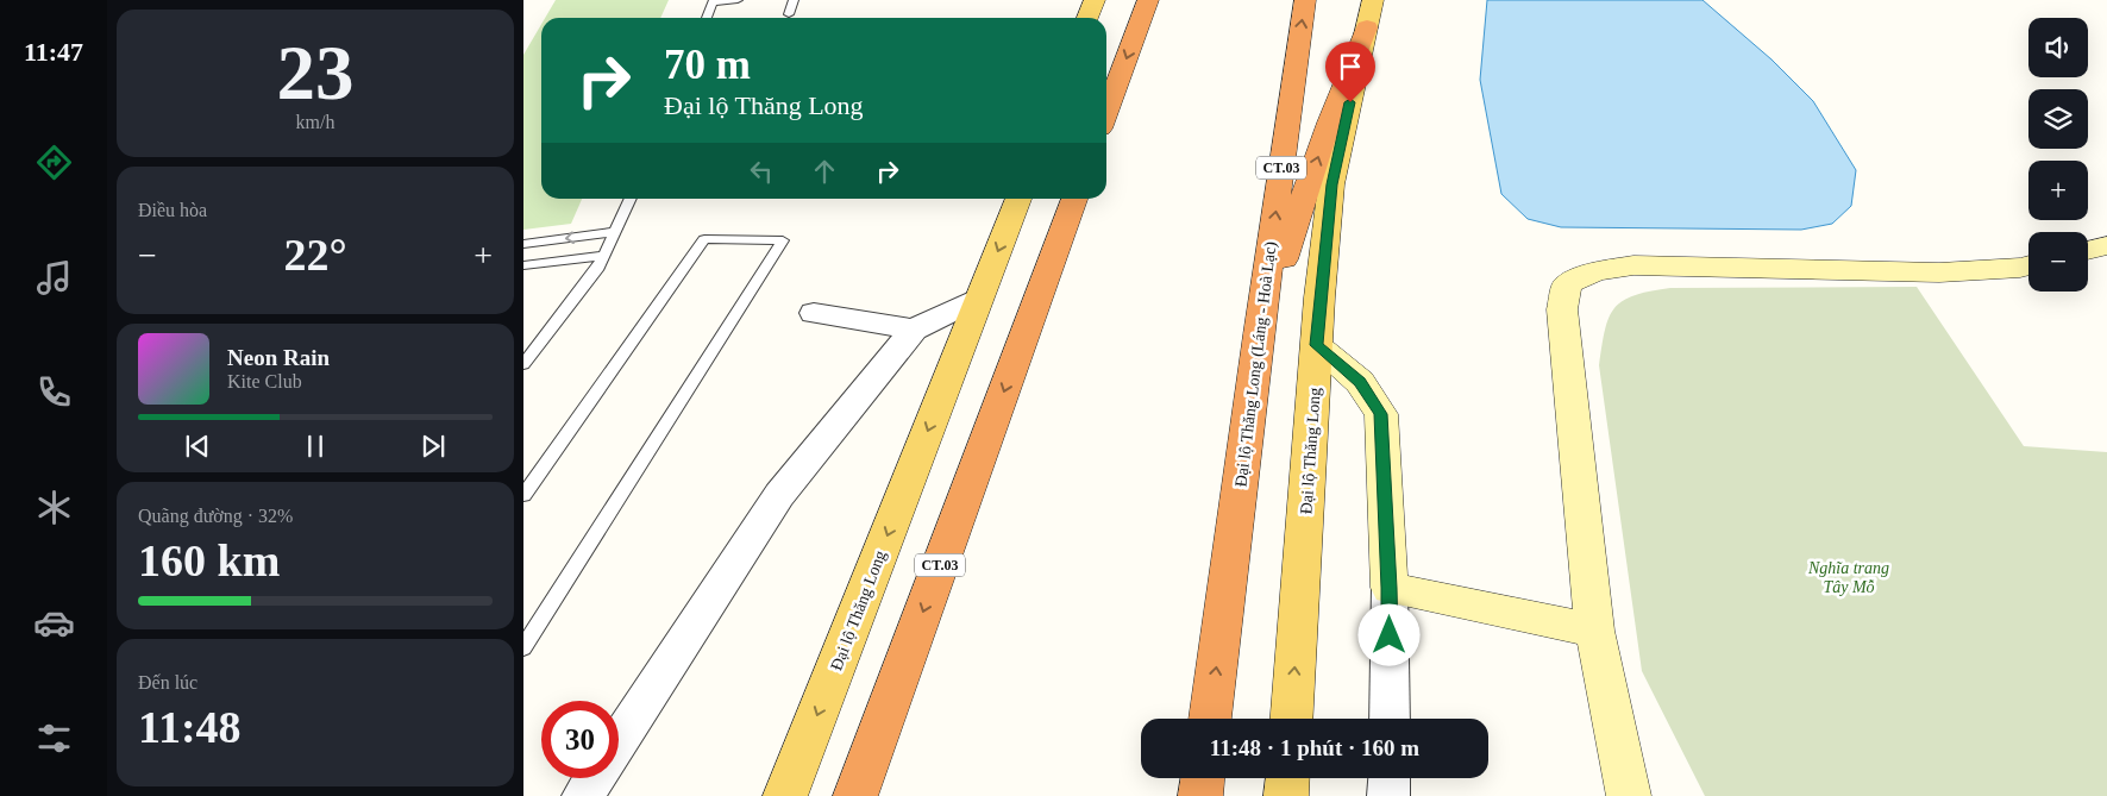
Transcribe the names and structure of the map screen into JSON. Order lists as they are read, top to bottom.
{
  "streets": {
    "highway": ["CT.03", "Đại lộ Thăng Long (Láng - Hoà Lạc)"],
    "main road": ["Đại lộ Thăng Long"]
  },
  "parks": ["Nghĩa trang Tây Mỗ"],
  "page": {
    "tabs": "11:47",
    "tile": [
      ["23", "km/h"],
      "Điều hòa",
      ["Quãng đường · 32%", "160 km"],
      ["Đến lúc", "11:48"]
    ],
    "map_buttons": ["+", "−"],
    "turn": ["70 m", "Đại lộ Thăng Long"],
    "heat": ["−", "22°", "+"],
    "song": ["Neon Rain", "Kite Club"],
    "limit": "30",
    "trip": "11:48 · 1 phút · 160 m"
  }
}
